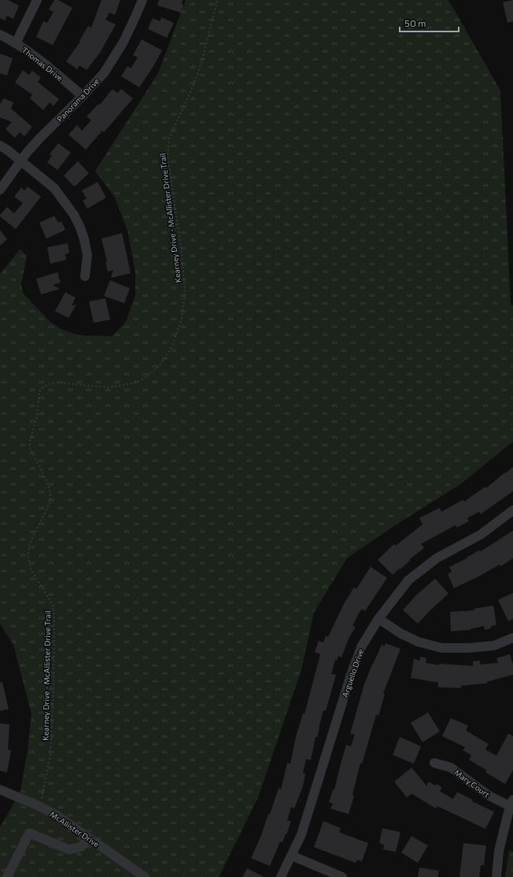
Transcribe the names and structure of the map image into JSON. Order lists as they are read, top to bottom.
{
  "streets": {
    "street": [
      "Thomas Drive",
      "Panorama Drive",
      "Arguello Drive",
      "Mary Court",
      "McAllister Drive"
    ],
    "path": ["Kearney Drive - McAllister Drive Trail"]
  },
  "crossings": [
    ["Thomas Drive", "Panorama Drive"],
    ["Kearney Drive - McAllister Drive Trail", "McAllister Drive"]
  ],
  "scale_bar": "50 m"
}
